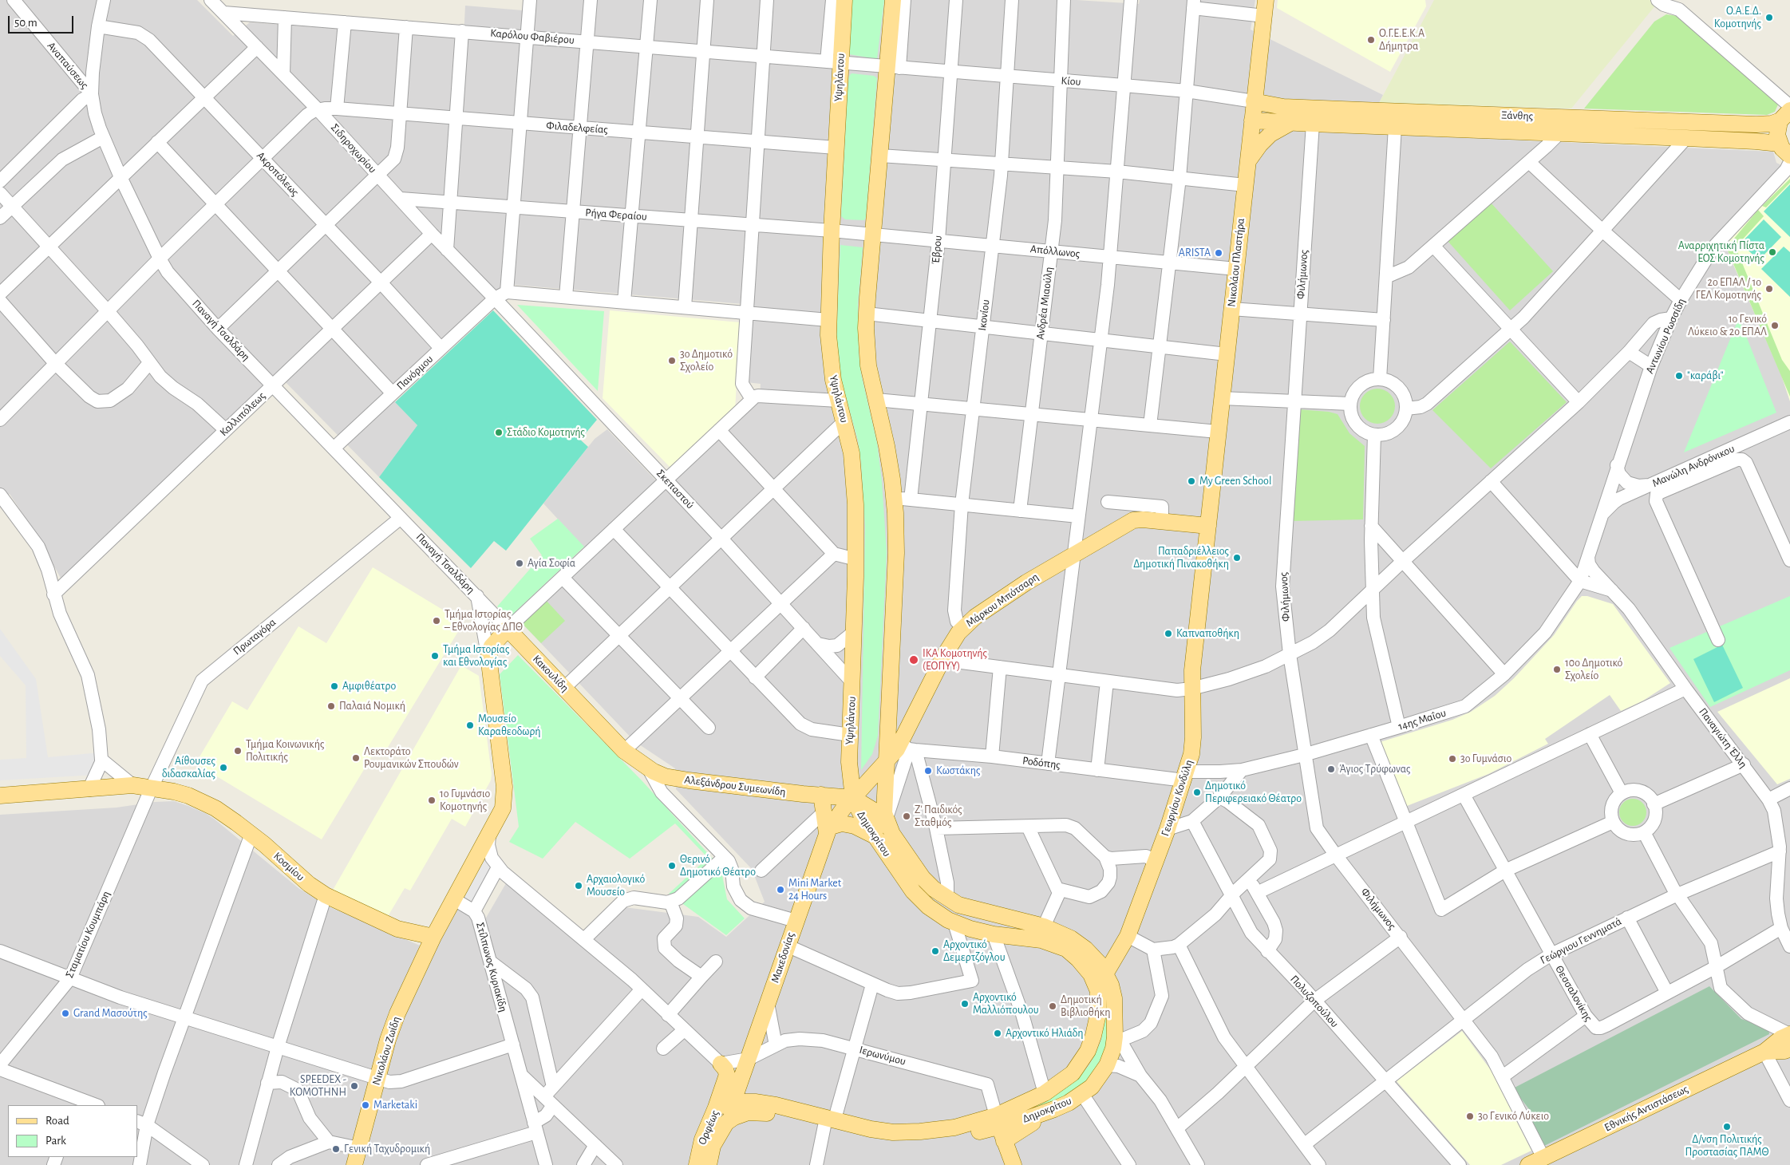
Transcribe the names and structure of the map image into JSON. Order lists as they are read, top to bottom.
{
  "streets": {
    "main road": [
      "Υψηλάντου",
      "Ξάνθης",
      "Νικολάου Πλαστήρα",
      "Μάρκου Μπότσαρη",
      "Κακουλίδη",
      "Αλεξάνδρου Συμεωνίδη",
      "Γεωργίου Κονδύλη",
      "Δημοκρίτου",
      "Κοσμίου",
      "Μακεδονίας",
      "Νικολάου Ζωίδη",
      "Εθνικής Αντιστάσεως",
      "Ορφέως"
    ],
    "street": [
      "Καρόλου Φαβιέρου",
      "Αναπαύσεως",
      "Κίου",
      "Φιλαδελφείας",
      "Σιδηροχωρίου",
      "Ακροπόλεως",
      "Ρήγα Φεραίου",
      "Έβρου",
      "Απόλλωνος",
      "Φιλήμωνος",
      "Ανδρέα Μιαούλη",
      "Ικονίου",
      "Παναγή Τσαλδάρη",
      "Αντωνίου Ρωσσίδη",
      "Πανόρμου",
      "Καλλιπόλεως",
      "Μανώλη Ανδρόνικου",
      "Σκεπαστού",
      "Πρωταγόρα",
      "14ης Μαΐου",
      "Παναγιώτη Έλλη",
      "Ροδόπης",
      "Σταματίου Κουμπάρη",
      "Γεώργιου Γεννηματά",
      "Στίλπωνος Κυριακίδη",
      "Θεσσαλονίκης",
      "Πολυζοπούλου",
      "Ιερωνύμου"
    ]
  },
  "crossings": [
    ["Καρόλου Φαβιέρου", "Υψηλάντου"],
    ["Καρόλου Φαβιέρου", "Κίου"],
    ["Καρόλου Φαβιέρου", "Σιδηροχωρίου"],
    ["Αναπαύσεως", "Παναγή Τσαλδάρη"],
    ["Υψηλάντου", "Φιλαδελφείας"],
    ["Υψηλάντου", "Ρήγα Φεραίου"],
    ["Υψηλάντου", "Σκεπαστού"],
    ["Υψηλάντου", "Μάρκου Μπότσαρη"],
    ["Υψηλάντου", "Αλεξάνδρου Συμεωνίδη"],
    ["Υψηλάντου", "Δημοκρίτου"],
    ["Υψηλάντου", "Μακεδονίας"],
    ["Κίου", "Ξάνθης"],
    ["Κίου", "Έβρου"],
    ["Κίου", "Νικολάου Πλαστήρα"],
    ["Κίου", "Ανδρέα Μιαούλη"],
    ["Κίου", "Ικονίου"],
    ["Ξάνθης", "Νικολάου Πλαστήρα"],
    ["Ξάνθης", "Φιλήμωνος"],
    ["Φιλαδελφείας", "Σιδηροχωρίου"],
    ["Σιδηροχωρίου", "Ρήγα Φεραίου"],
    ["Σιδηροχωρίου", "Πανόρμου"],
    ["Σιδηροχωρίου", "Καλλιπόλεως"],
    ["Σιδηροχωρίου", "Σκεπαστού"],
    ["Ακροπόλεως", "Παναγή Τσαλδάρη"],
    ["Ακροπόλεως", "Πανόρμου"],
    ["Ακροπόλεως", "Καλλιπόλεως"],
    ["Ρήγα Φεραίου", "Απόλλωνος"],
    ["Έβρου", "Απόλλωνος"],
    ["Απόλλωνος", "Νικολάου Πλαστήρα"],
    ["Απόλλωνος", "Ανδρέα Μιαούλη"],
    ["Απόλλωνος", "Ικονίου"],
    ["Νικολάου Πλαστήρα", "Μάρκου Μπότσαρη"],
    ["Νικολάου Πλαστήρα", "Γεωργίου Κονδύλη"],
    ["Φιλήμωνος", "14ης Μαΐου"],
    ["Φιλήμωνος", "Γεώργιου Γεννηματά"],
    ["Φιλήμωνος", "Εθνικής Αντιστάσεως"],
    ["Ικονίου", "Μάρκου Μπότσαρη"],
    ["Παναγή Τσαλδάρη", "Πανόρμου"],
    ["Παναγή Τσαλδάρη", "Καλλιπόλεως"],
    ["Παναγή Τσαλδάρη", "Πρωταγόρα"],
    ["Παναγή Τσαλδάρη", "Κακουλίδη"],
    ["Αντωνίου Ρωσσίδη", "Μανώλη Ανδρόνικου"],
    ["Αντωνίου Ρωσσίδη", "14ης Μαΐου"],
    ["Πανόρμου", "Σκεπαστού"],
    ["Μανώλη Ανδρόνικου", "14ης Μαΐου"],
    ["Μάρκου Μπότσαρη", "Ροδόπης"],
    ["Μάρκου Μπότσαρη", "Αλεξάνδρου Συμεωνίδη"],
    ["Μάρκου Μπότσαρη", "Γεωργίου Κονδύλη"],
    ["Μάρκου Μπότσαρη", "Δημοκρίτου"],
    ["Μάρκου Μπότσαρη", "Μακεδονίας"],
    ["Πρωταγόρα", "Κοσμίου"],
    ["Πρωταγόρα", "Σταματίου Κουμπάρη"],
    ["Κακουλίδη", "Αλεξάνδρου Συμεωνίδη"],
    ["14ης Μαΐου", "Παναγιώτη Έλλη"],
    ["14ης Μαΐου", "Ροδόπης"],
    ["14ης Μαΐου", "Γεωργίου Κονδύλη"],
    ["Παναγιώτη Έλλη", "Γεώργιου Γεννηματά"],
    ["Παναγιώτη Έλλη", "Θεσσαλονίκης"],
    ["Ροδόπης", "Γεωργίου Κονδύλη"],
    ["Ροδόπης", "Δημοκρίτου"],
    ["Αλεξάνδρου Συμεωνίδη", "Δημοκρίτου"],
    ["Αλεξάνδρου Συμεωνίδη", "Μακεδονίας"],
    ["Γεωργίου Κονδύλη", "Δημοκρίτου"],
    ["Δημοκρίτου", "Μακεδονίας"],
    ["Δημοκρίτου", "Ιερωνύμου"],
    ["Δημοκρίτου", "Ορφέως"],
    ["Κοσμίου", "Σταματίου Κουμπάρη"],
    ["Κοσμίου", "Νικολάου Ζωίδη"],
    ["Γεώργιου Γεννηματά", "Θεσσαλονίκης"],
    ["Γεώργιου Γεννηματά", "Πολυζοπούλου"],
    ["Μακεδονίας", "Ιερωνύμου"],
    ["Μακεδονίας", "Ορφέως"],
    ["Στίλπωνος Κυριακίδη", "Νικολάου Ζωίδη"]
  ],
  "places": [
    "Ο.Α.Ε.Δ. Κομοτηνής",
    "Ο.Γ.Ε.Ε.Κ.Α Δήμητρα",
    "Αναρριχητική Πίστα ΕΟΣ Κομοτηνής",
    "ARISTA",
    "2ο ΕΠΑΛ / 1ο ΓΕΛ Κομοτηνής",
    "1ο Γενικό Λύκειο & 2ο ΕΠΑΛ",
    "3ο Δημοτικό Σχολείο",
    "\"καράβι\"",
    "Στάδιο Κομοτηνής",
    "My Green School",
    "Παπαδριέλλειος Δημοτική Πινακοθήκη",
    "Αγία Σοφία",
    "Τμήμα Ιστορίας – Εθνολογίας ΔΠΘ",
    "Καπναποθήκη",
    "Τμήμα Ιστορίας και Εθνολογίας",
    "ΙΚΑ Κομοτηνής (ΕΟΠΥΥ)",
    "10ο Δημοτικό Σχολείο",
    "Αμφιθέατρο",
    "Παλαιά Νομική",
    "Μουσείο Καραθεοδωρή",
    "Τμήμα Κοινωνικής Πολιτικής",
    "Λεκτοράτο Ρουμανικών Σπουδών",
    "3ο Γυμνάσιο",
    "Αίθουσες διδασκαλίας",
    "Άγιος Τρύφωνας",
    "Κωστάκης",
    "Δημοτικό Περιφερειακό Θέατρο",
    "1ο Γυμνάσιο Κομοτηνής",
    "Ζ' Παιδικός Σταθμός",
    "Θερινό Δημοτικό Θέατρο",
    "Αρχαιολογικό Μουσείο",
    "Mini Market 24 Hours",
    "Αρχοντικό Δεμερτζόγλου",
    "Αρχοντικό Μαλλιόπουλου",
    "Δημοτική Βιβλιοθήκη",
    "Grand Μασούτης",
    "Αρχοντικό Ηλιάδη",
    "SPEEDEX - ΚΟΜΟΤΗΝΗ",
    "Marketaki",
    "3ο Γενικό Λύκειο",
    "Δ/νση Πολιτικής Προστασίας ΠΑΜΘ",
    "Γενική Ταχυδρομική"
  ],
  "legend": ["Road", "Park"],
  "scale_bar": "50 m"
}
